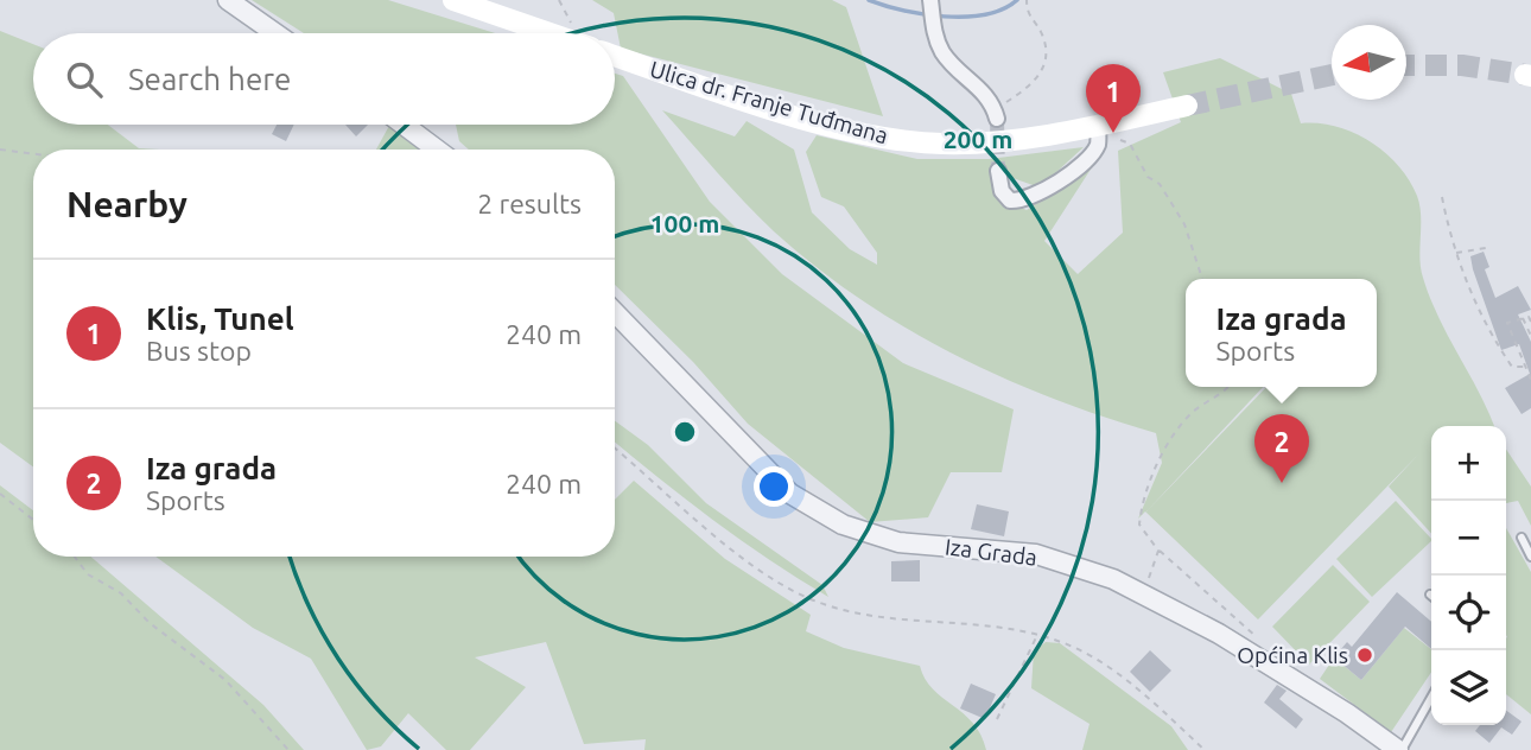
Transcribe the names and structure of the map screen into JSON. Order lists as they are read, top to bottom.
{
  "streets": {
    "main road": ["Ulica dr. Franje Tuđmana"],
    "street": ["Iza Grada"]
  },
  "places": ["Općina Klis"],
  "north": "left",
  "page": {
    "search": "Search here",
    "pins": ["1", "2"],
    "heading": ["Nearby", "2 results"],
    "list": [
      {
        "mark": "1",
        "name": "Klis, Tunel",
        "note": "Bus stop",
        "value": "240 m"
      },
      {
        "mark": "2",
        "name": "Iza grada",
        "note": "Sports",
        "value": "240 m"
      }
    ],
    "popup": ["Iza grada", "Sports"],
    "map_buttons": ["+", "−"]
  },
  "rings": ["200 m", "100 m"]
}
